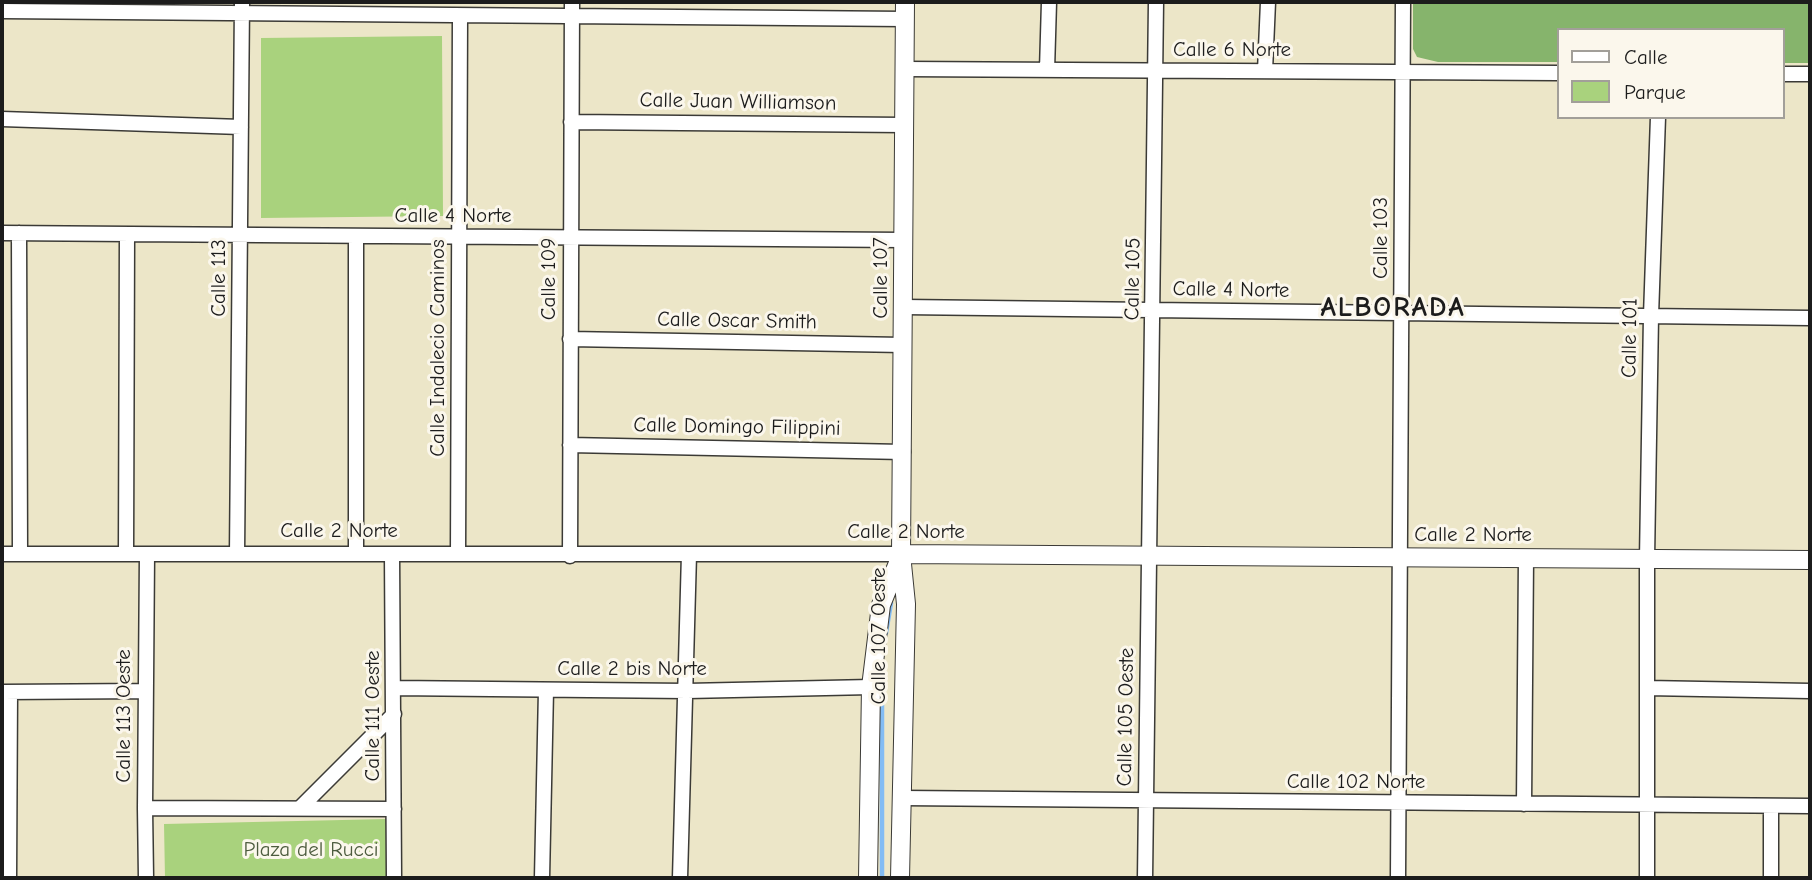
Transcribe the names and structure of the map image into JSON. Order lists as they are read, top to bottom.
{
  "streets": {
    "street": [
      "Calle 6 Norte",
      "Calle Juan Williamson",
      "Calle 4 Norte",
      "Calle 103",
      "Calle 113",
      "Calle 107",
      "Calle 109",
      "Calle 105",
      "Calle Oscar Smith",
      "Calle 101",
      "Calle Indalecio Caminos",
      "Calle Domingo Filippini",
      "Calle 2 Norte",
      "Calle 107 Oeste",
      "Calle 2 bis Norte",
      "Calle 113 Oeste",
      "Calle 111 Oeste",
      "Calle 105 Oeste",
      "Calle 102 Norte"
    ]
  },
  "crossings": [
    ["Calle 6 Norte", "Calle 103"],
    ["Calle 6 Norte", "Calle 107"],
    ["Calle 6 Norte", "Calle 105"],
    ["Calle Juan Williamson", "Calle 107"],
    ["Calle Juan Williamson", "Calle 109"],
    ["Calle 4 Norte", "Calle 103"],
    ["Calle 4 Norte", "Calle 113"],
    ["Calle 4 Norte", "Calle 107"],
    ["Calle 4 Norte", "Calle 109"],
    ["Calle 4 Norte", "Calle 105"],
    ["Calle 4 Norte", "Calle 101"],
    ["Calle 4 Norte", "Calle Indalecio Caminos"],
    ["Calle 103", "Calle 2 Norte"],
    ["Calle 103", "Calle 102 Norte"],
    ["Calle 113", "Calle 2 Norte"],
    ["Calle 107", "Calle Oscar Smith"],
    ["Calle 107", "Calle Domingo Filippini"],
    ["Calle 107", "Calle 2 Norte"],
    ["Calle 107", "Calle 107 Oeste"],
    ["Calle 109", "Calle Oscar Smith"],
    ["Calle 109", "Calle Domingo Filippini"],
    ["Calle 109", "Calle 2 Norte"],
    ["Calle 105", "Calle 2 Norte"],
    ["Calle 105", "Calle 105 Oeste"],
    ["Calle 101", "Calle 2 Norte"],
    ["Calle 101", "Calle 102 Norte"],
    ["Calle Indalecio Caminos", "Calle 2 Norte"],
    ["Calle 2 Norte", "Calle 107 Oeste"],
    ["Calle 2 Norte", "Calle 113 Oeste"],
    ["Calle 2 Norte", "Calle 111 Oeste"],
    ["Calle 2 Norte", "Calle 105 Oeste"],
    ["Calle 107 Oeste", "Calle 2 bis Norte"],
    ["Calle 107 Oeste", "Calle 102 Norte"],
    ["Calle 2 bis Norte", "Calle 111 Oeste"],
    ["Calle 105 Oeste", "Calle 102 Norte"]
  ],
  "districts": ["ALBORADA"],
  "parks": ["Plaza del Rucci"],
  "legend": ["Calle", "Parque"]
}
